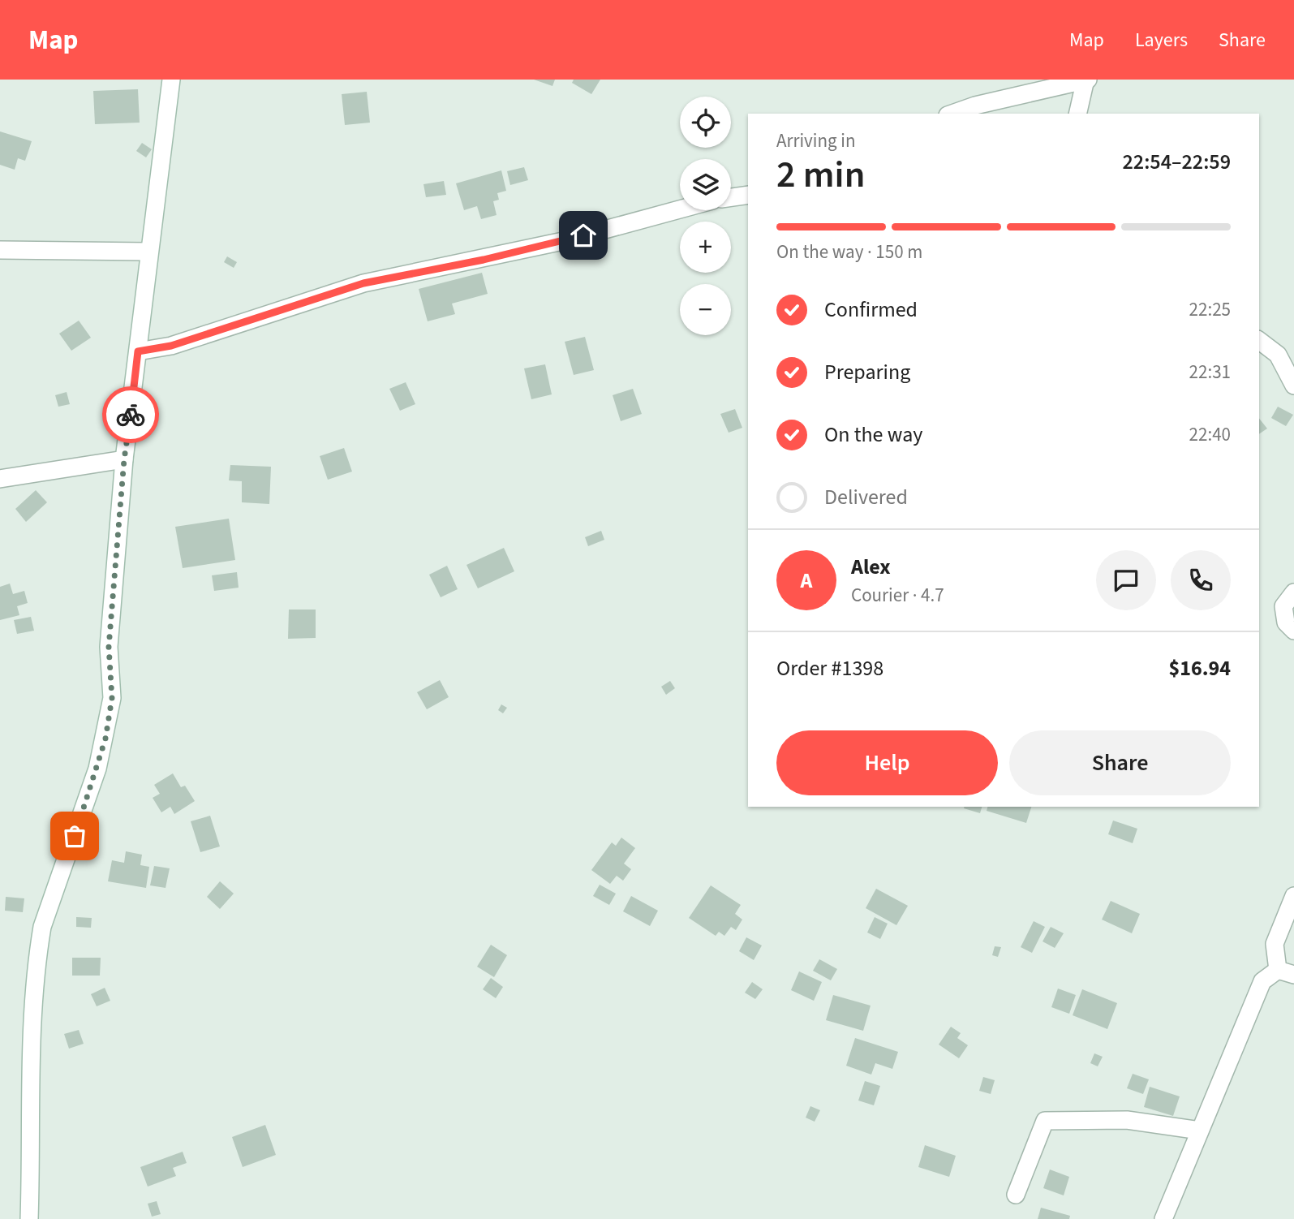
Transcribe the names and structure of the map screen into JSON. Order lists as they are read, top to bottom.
{
  "page": {
    "header": "Map",
    "nav": ["Map", "Layers", "Share"],
    "map_buttons": ["+", "−"],
    "heading": ["2 min", "Arriving in", "22:54–22:59"],
    "panel": [
      "Alex",
      "Courier · 4.7",
      "Order #1398",
      "$16.94"
    ],
    "bar": "On the way · 150 m",
    "list": [
      ["Confirmed", "22:25"],
      ["Preparing", "22:31"],
      ["On the way", "22:40"],
      "Delivered"
    ],
    "round": "A",
    "buttons": ["Help", "Share"]
  }
}
